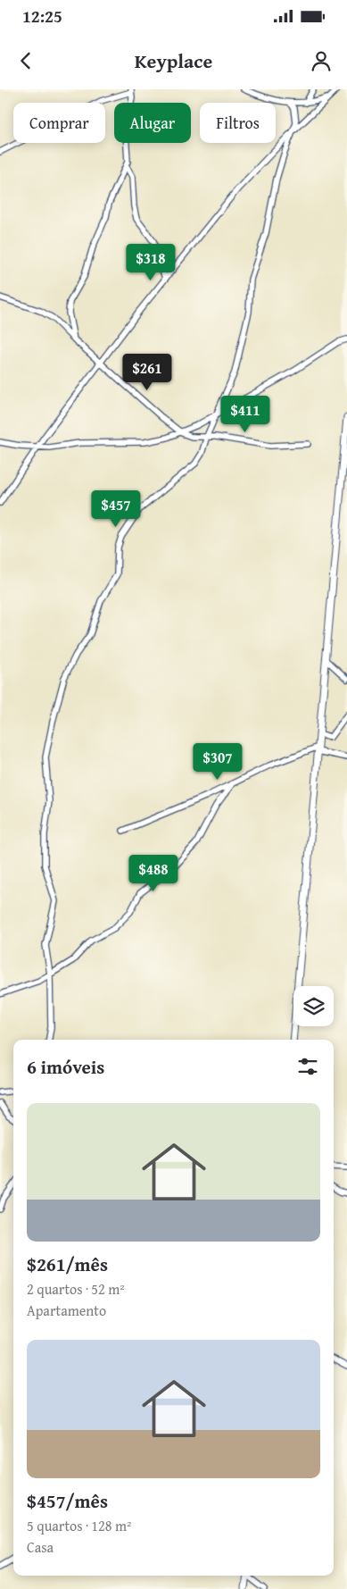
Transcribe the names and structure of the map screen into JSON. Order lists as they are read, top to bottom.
{
  "page": {
    "status": "12:25",
    "header": "Keyplace",
    "chip": ["Comprar", "Alugar", "Filtros"],
    "price": [
      "$318",
      "$261",
      "$411",
      "$457",
      "$307",
      "$488"
    ],
    "heading": "6 imóveis",
    "list": [
      {
        "name": "$261/mês",
        "note": "2 quartos · 52 m² · Apartamento"
      },
      {
        "name": "$457/mês",
        "note": "5 quartos · 128 m² · Casa"
      }
    ]
  }
}
